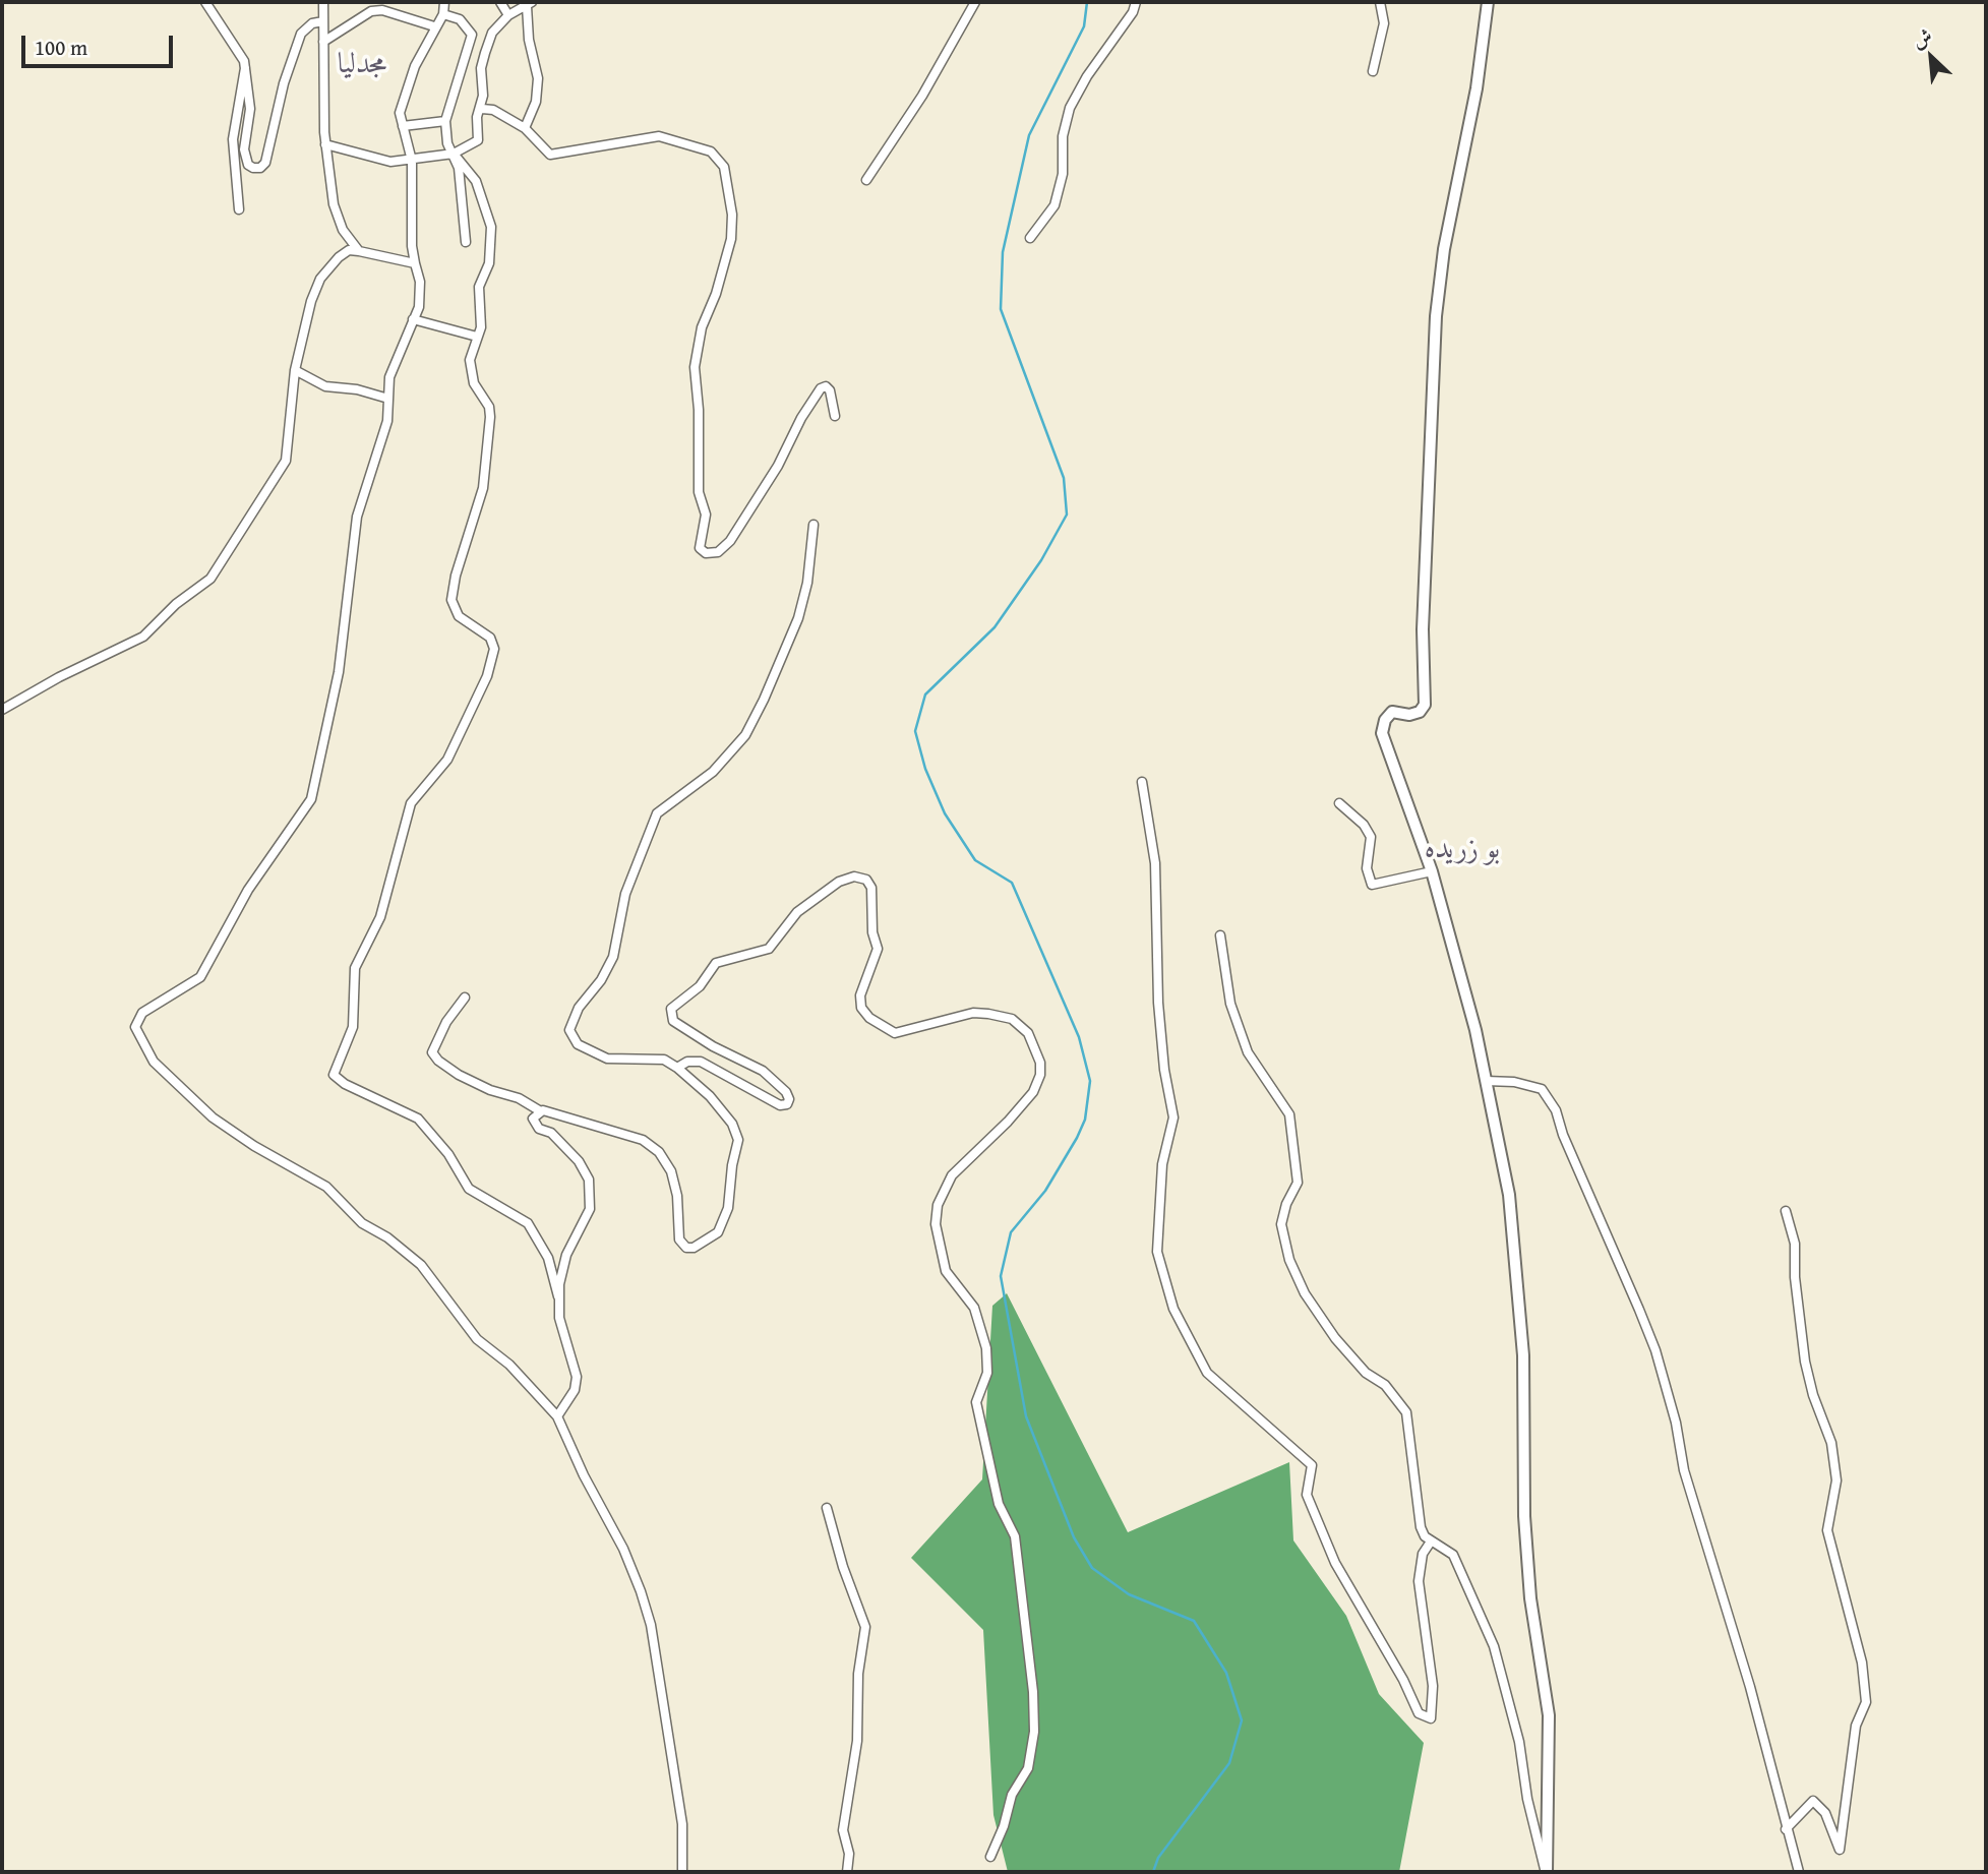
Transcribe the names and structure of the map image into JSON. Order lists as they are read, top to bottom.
{
  "districts": ["مجدليا", "بو زريده"],
  "scale_bar": "100 m",
  "north": "top left"
}
